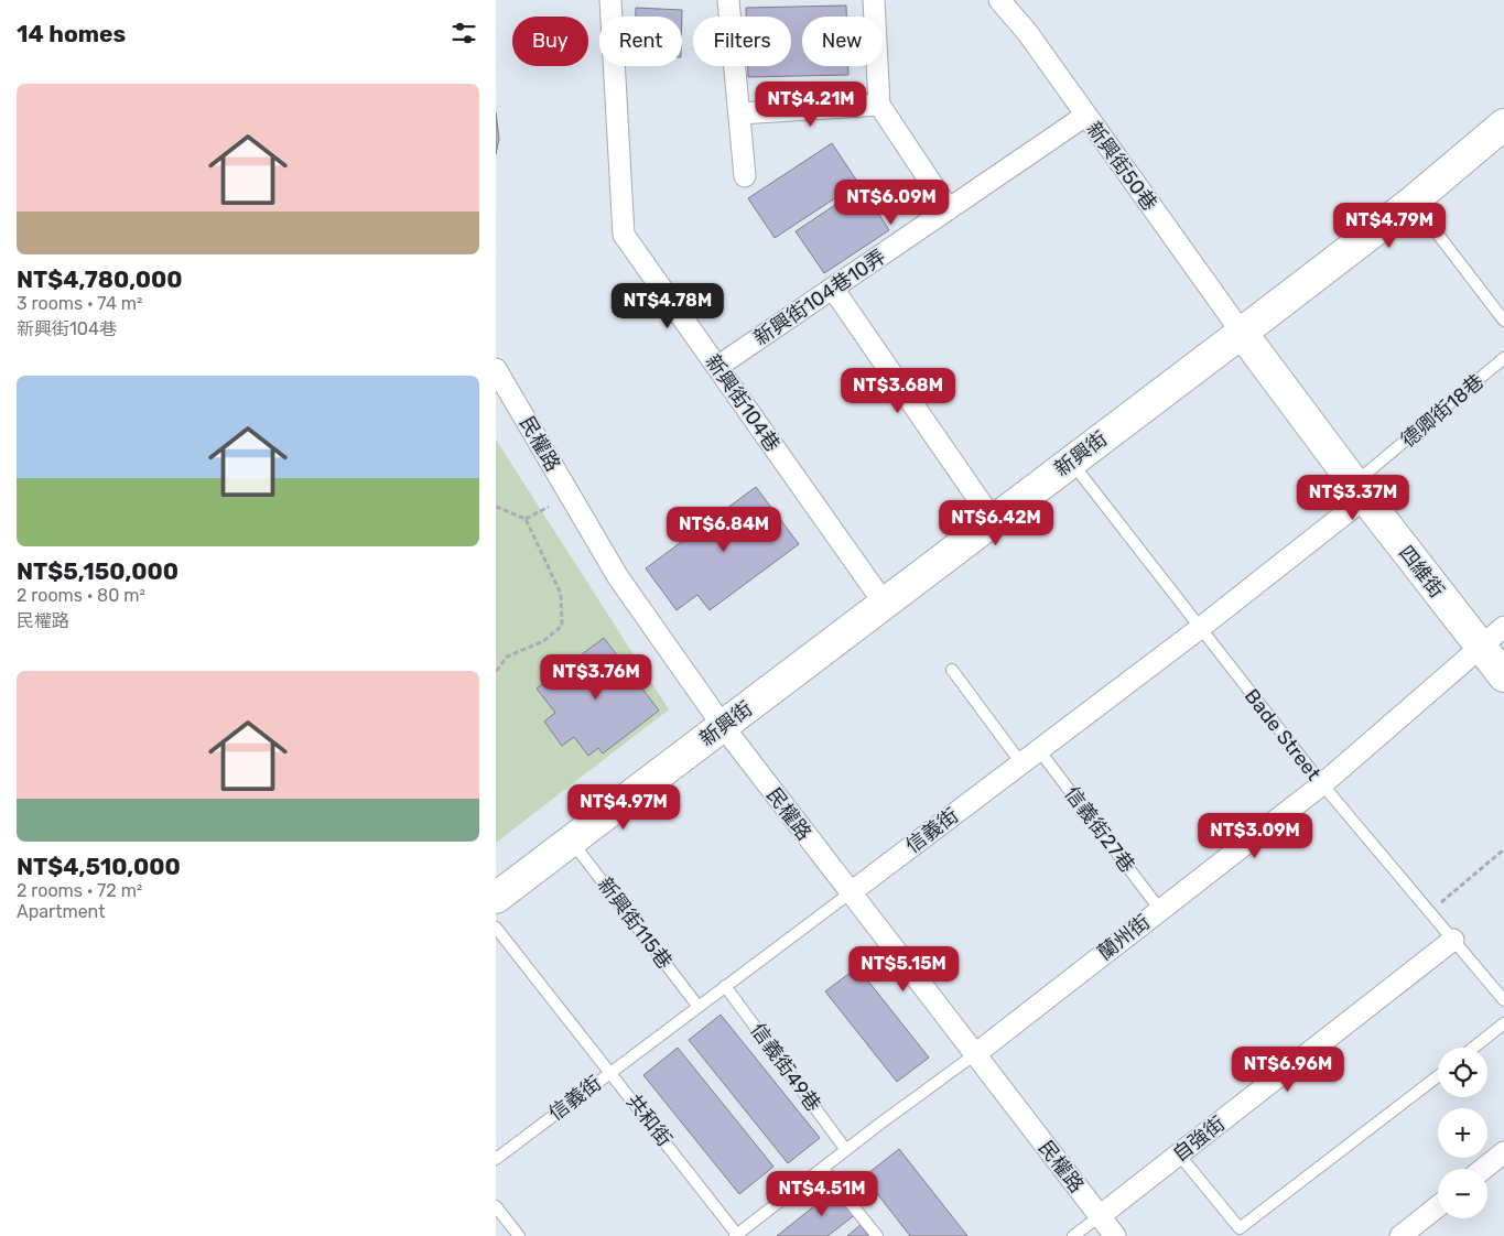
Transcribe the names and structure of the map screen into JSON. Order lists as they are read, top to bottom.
{
  "streets": {
    "main road": ["新興街", "四維街"],
    "street": [
      "新興街50巷",
      "新興街104巷10弄",
      "新興街104巷",
      "民權路",
      "信義街",
      "蘭州街",
      "自強街"
    ],
    "lane": [
      "德卿街18巷",
      "Bade Street",
      "信義街27巷",
      "新興街115巷",
      "信義街49巷",
      "共和街"
    ]
  },
  "crossings": [
    ["新興街50巷", "新興街104巷10弄"],
    ["新興街50巷", "新興街"],
    ["新興街50巷", "四維街"],
    ["新興街104巷10弄", "新興街104巷"],
    ["新興街104巷", "新興街"],
    ["德卿街18巷", "四維街"],
    ["德卿街18巷", "信義街"],
    ["民權路", "新興街"],
    ["民權路", "信義街"],
    ["民權路", "蘭州街"],
    ["民權路", "自強街"],
    ["新興街", "四維街"],
    ["新興街", "Bade Street"],
    ["新興街", "新興街115巷"],
    ["四維街", "信義街"],
    ["四維街", "蘭州街"],
    ["Bade Street", "信義街"],
    ["Bade Street", "蘭州街"],
    ["Bade Street", "自強街"],
    ["信義街27巷", "信義街"],
    ["信義街27巷", "蘭州街"],
    ["信義街", "新興街115巷"],
    ["信義街", "信義街49巷"],
    ["信義街", "共和街"],
    ["蘭州街", "信義街49巷"],
    ["蘭州街", "共和街"]
  ],
  "page": {
    "heading": "14 homes",
    "chip": [
      "Buy",
      "Rent",
      "Filters",
      "New"
    ],
    "list": [
      {
        "name": "NT$4,780,000",
        "note": "3 rooms · 74 m² · 新興街104巷"
      },
      {
        "name": "NT$5,150,000",
        "note": "2 rooms · 80 m² · 民權路"
      },
      {
        "name": "NT$4,510,000",
        "note": "2 rooms · 72 m² · Apartment"
      }
    ],
    "price": [
      "NT$4.21M",
      "NT$6.09M",
      "NT$4.79M",
      "NT$4.78M",
      "NT$3.68M",
      "NT$3.37M",
      "NT$6.42M",
      "NT$6.84M",
      "NT$3.76M",
      "NT$4.97M",
      "NT$3.09M",
      "NT$5.15M",
      "NT$6.96M",
      "NT$4.51M"
    ],
    "map_buttons": ["+", "−"]
  }
}
